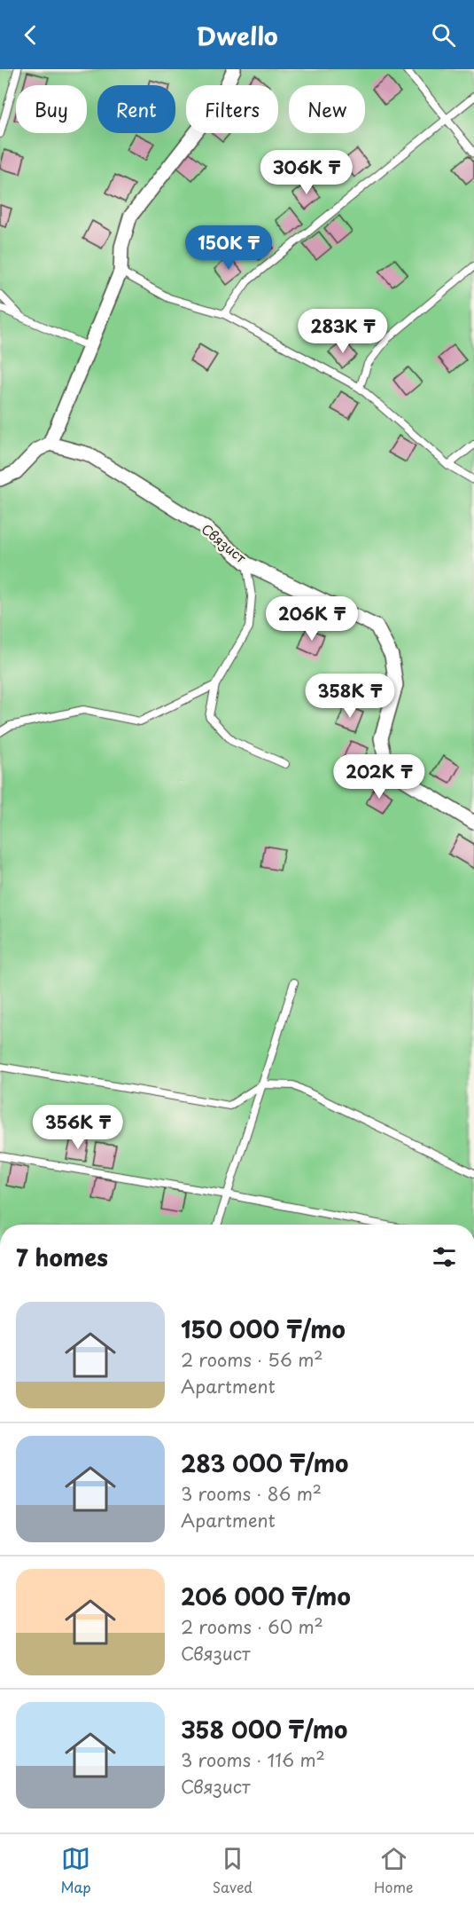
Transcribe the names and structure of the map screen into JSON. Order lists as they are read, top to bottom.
{
  "streets": {
    "street": ["Связист"]
  },
  "page": {
    "header": "Dwello",
    "chip": [
      "Buy",
      "Rent",
      "Filters",
      "New"
    ],
    "price": [
      "306K ₸",
      "150K ₸",
      "283K ₸",
      "206K ₸",
      "358K ₸",
      "202K ₸",
      "356K ₸"
    ],
    "heading": "7 homes",
    "list": [
      {
        "name": "150 000 ₸/mo",
        "note": "2 rooms · 56 m² · Apartment"
      },
      {
        "name": "283 000 ₸/mo",
        "note": "3 rooms · 86 m² · Apartment"
      },
      {
        "name": "206 000 ₸/mo",
        "note": "2 rooms · 60 m² · Связист"
      },
      {
        "name": "358 000 ₸/mo",
        "note": "3 rooms · 116 m² · Связист"
      }
    ],
    "tabs": ["Map", "Saved", "Home"]
  }
}
